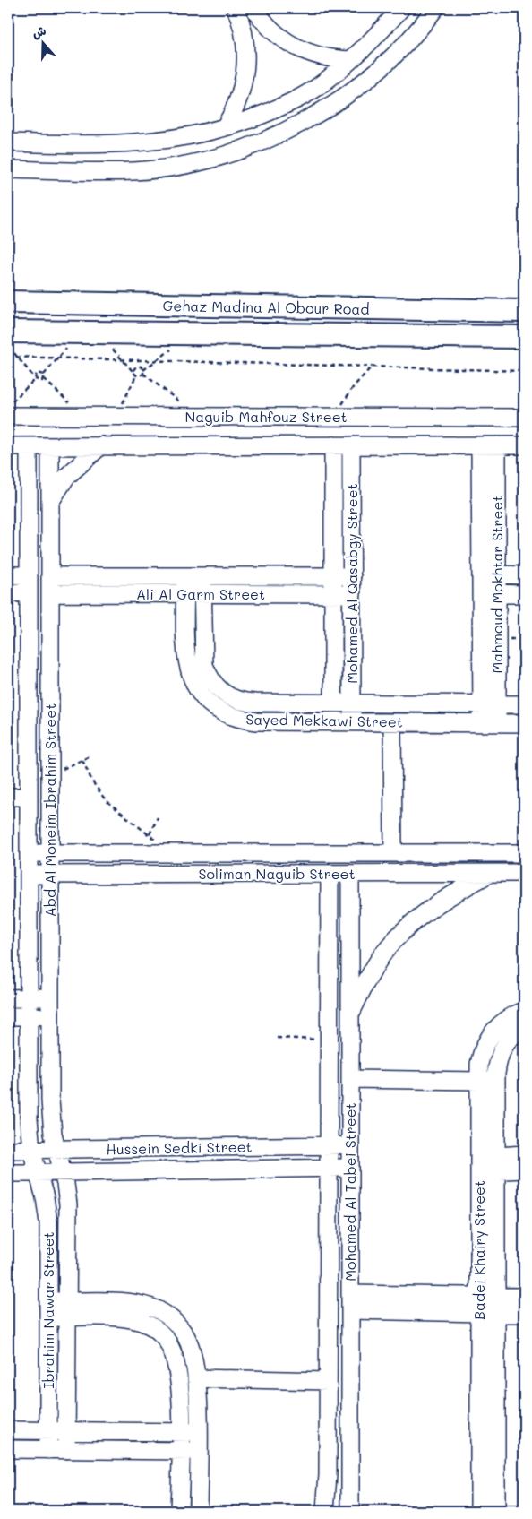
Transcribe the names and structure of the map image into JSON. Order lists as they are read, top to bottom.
{
  "streets": {
    "main road": ["Gehaz Madina Al Obour Road"],
    "street": [
      "Naguib Mahfouz Street",
      "Mohamed Al Qasabgy Street",
      "Mahmoud Mokhtar Street",
      "Ali Al Garm Street",
      "Sayed Mekkawi Street",
      "Abd Al Moneim Ibrahim Street",
      "Soliman Naguib Street",
      "Hussein Sedki Street",
      "Mohamed Al Tabei Street",
      "Badei Khairy Street",
      "Ibrahim Nawar Street"
    ]
  },
  "crossings": [
    ["Naguib Mahfouz Street", "Mohamed Al Qasabgy Street"],
    ["Naguib Mahfouz Street", "Mahmoud Mokhtar Street"],
    ["Naguib Mahfouz Street", "Abd Al Moneim Ibrahim Street"],
    ["Mohamed Al Qasabgy Street", "Ali Al Garm Street"],
    ["Mohamed Al Qasabgy Street", "Sayed Mekkawi Street"],
    ["Mahmoud Mokhtar Street", "Sayed Mekkawi Street"],
    ["Ali Al Garm Street", "Sayed Mekkawi Street"],
    ["Ali Al Garm Street", "Abd Al Moneim Ibrahim Street"],
    ["Abd Al Moneim Ibrahim Street", "Soliman Naguib Street"],
    ["Abd Al Moneim Ibrahim Street", "Hussein Sedki Street"],
    ["Abd Al Moneim Ibrahim Street", "Ibrahim Nawar Street"],
    ["Soliman Naguib Street", "Mohamed Al Tabei Street"],
    ["Hussein Sedki Street", "Mohamed Al Tabei Street"],
    ["Hussein Sedki Street", "Ibrahim Nawar Street"]
  ],
  "north": "top"
}
